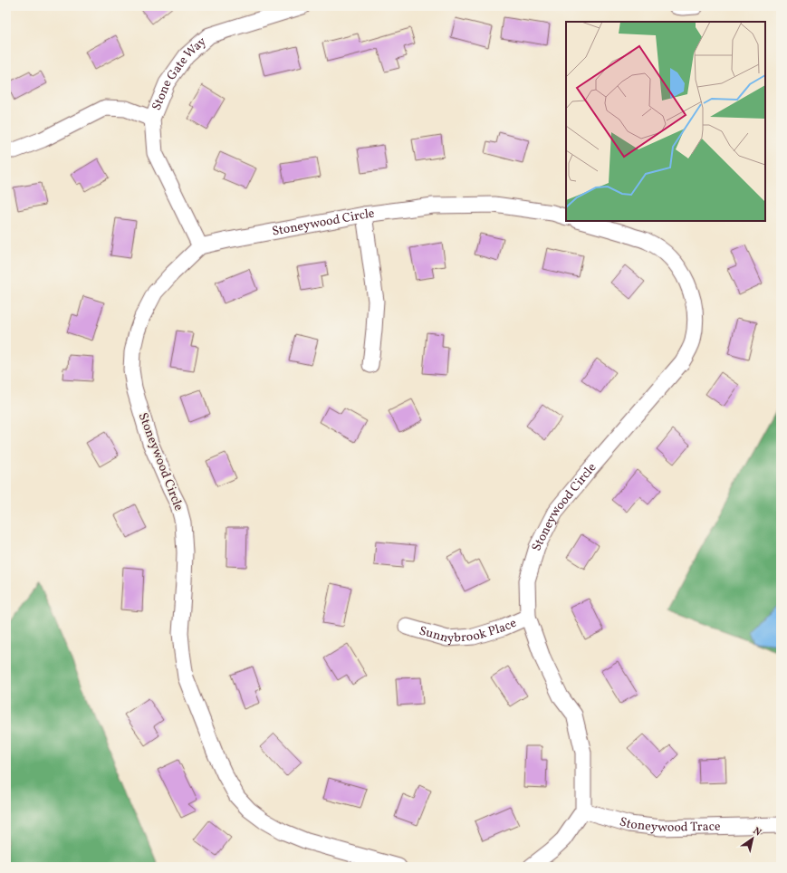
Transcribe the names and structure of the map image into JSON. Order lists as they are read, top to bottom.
{
  "streets": {
    "street": [
      "Stone Gate Way",
      "Stoneywood Circle",
      "Sunnybrook Place",
      "Stoneywood Trace"
    ]
  },
  "crossings": [
    ["Stone Gate Way", "Stoneywood Circle"],
    ["Stoneywood Circle", "Sunnybrook Place"],
    ["Stoneywood Circle", "Stoneywood Trace"]
  ],
  "north": "top right"
}
